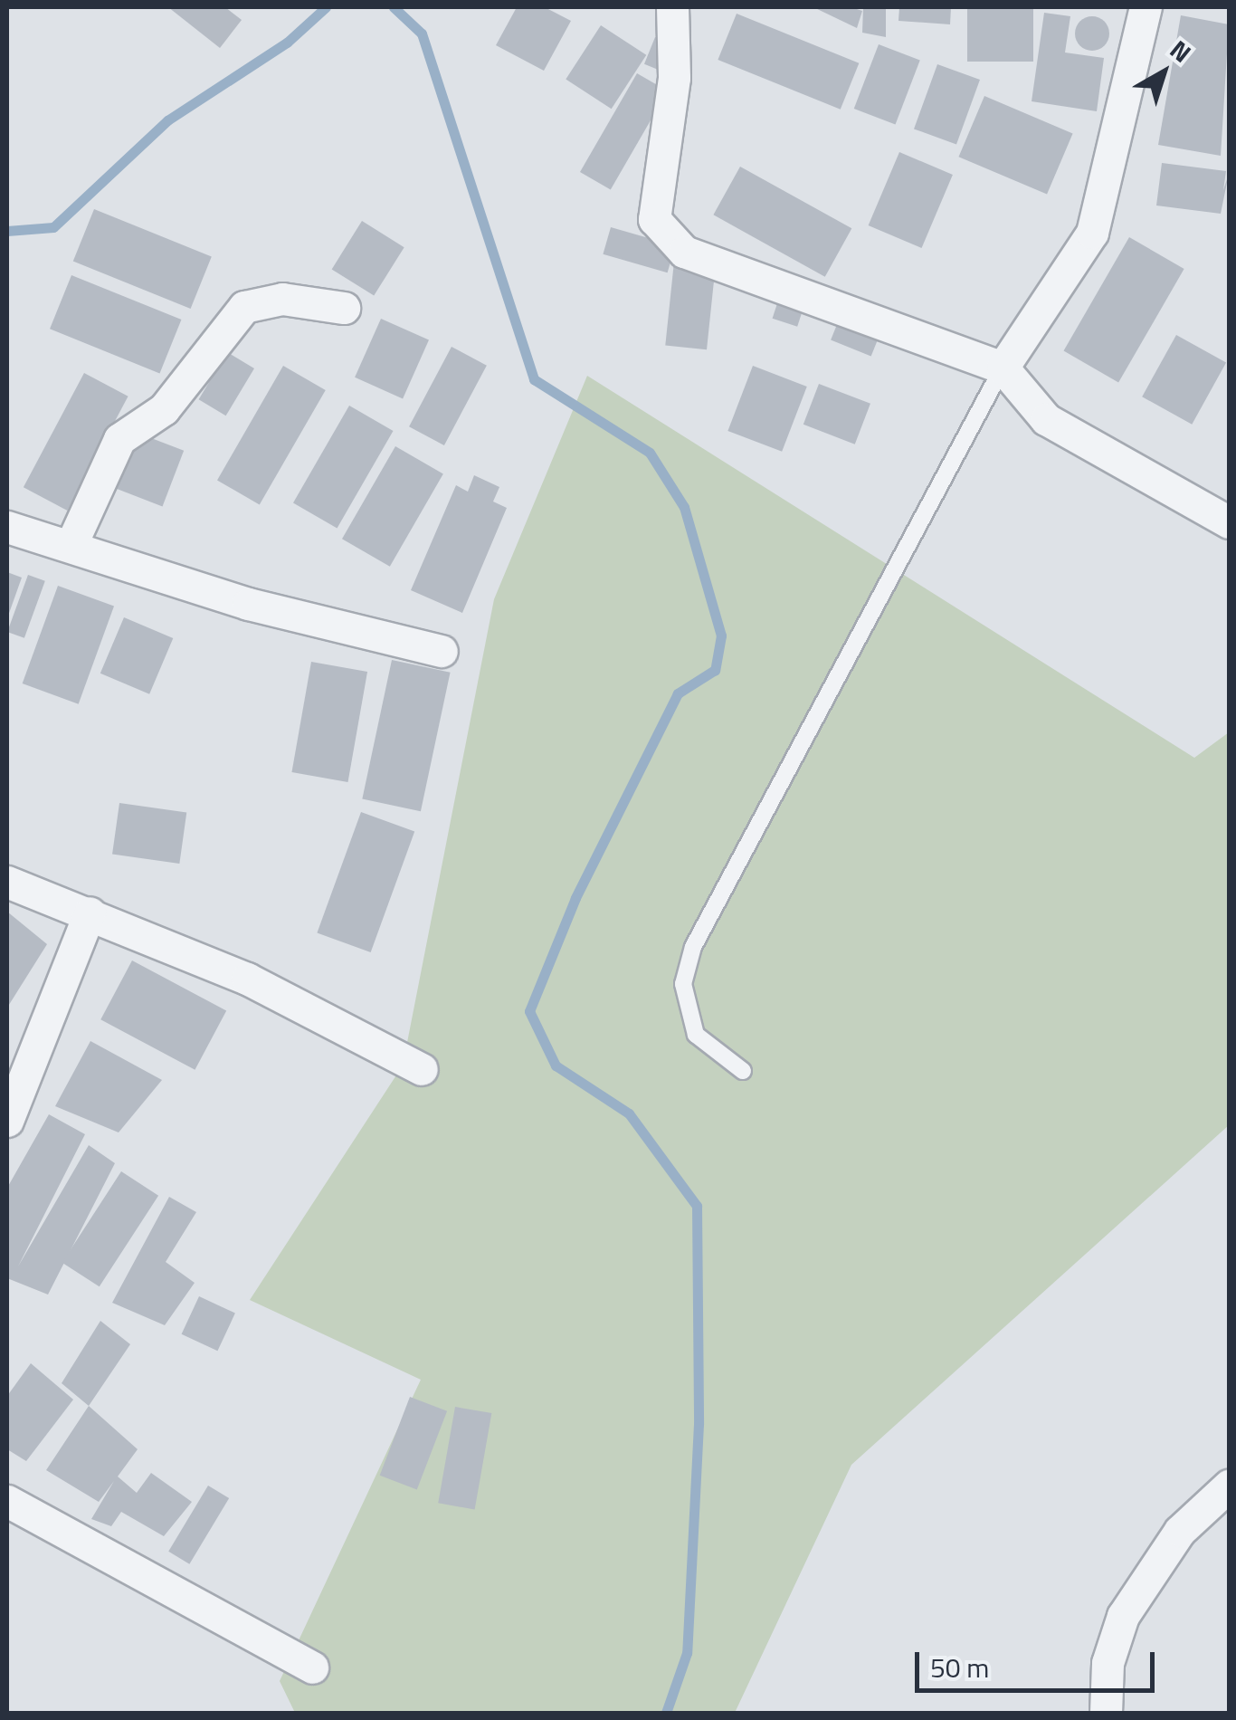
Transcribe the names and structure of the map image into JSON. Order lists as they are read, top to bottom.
{
  "scale_bar": "50 m",
  "north": "top right"
}
